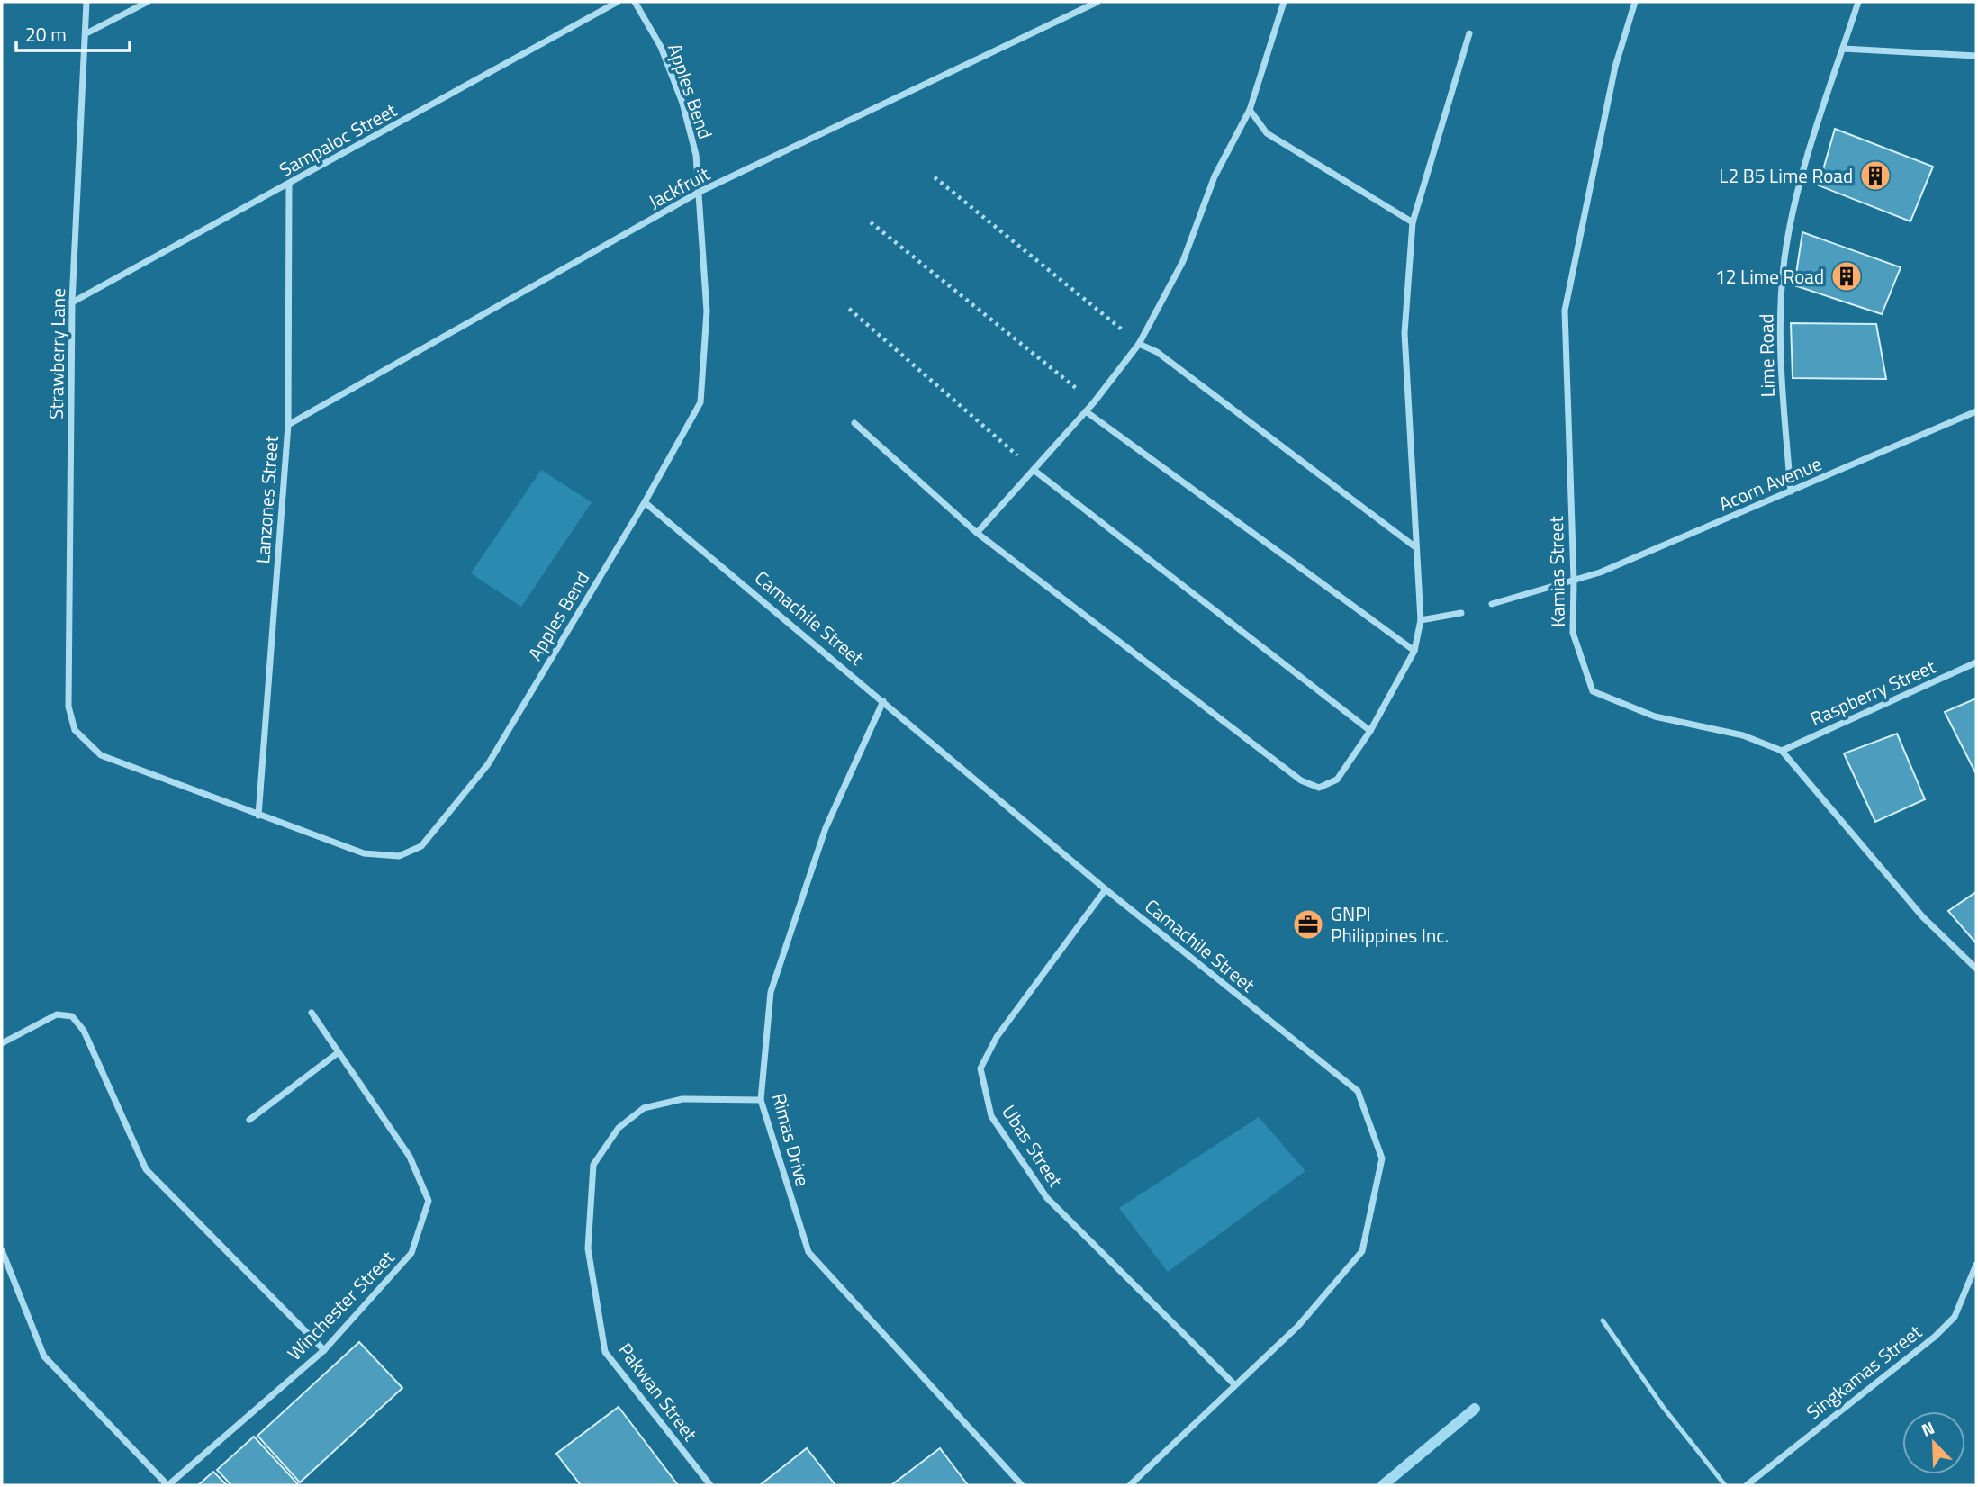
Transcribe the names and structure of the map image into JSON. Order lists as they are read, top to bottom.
{
  "streets": {
    "street": [
      "Apples Bend",
      "Sampaloc Street",
      "Jackfruit",
      "Strawberry Lane",
      "Lime Road",
      "Acorn Avenue",
      "Lanzones Street",
      "Kamias Street",
      "Camachile Street",
      "Raspberry Street",
      "Rimas Drive",
      "Ubas Street",
      "Winchester Street",
      "Singkamas Street",
      "Pakwan Street"
    ]
  },
  "crossings": [
    ["Apples Bend", "Jackfruit"],
    ["Apples Bend", "Strawberry Lane"],
    ["Apples Bend", "Lanzones Street"],
    ["Apples Bend", "Camachile Street"],
    ["Sampaloc Street", "Strawberry Lane"],
    ["Sampaloc Street", "Lanzones Street"],
    ["Jackfruit", "Lanzones Street"],
    ["Lime Road", "Acorn Avenue"],
    ["Acorn Avenue", "Kamias Street"],
    ["Kamias Street", "Raspberry Street"],
    ["Camachile Street", "Rimas Drive"],
    ["Camachile Street", "Ubas Street"],
    ["Rimas Drive", "Pakwan Street"]
  ],
  "places": {
    "building": ["L2 B5 Lime Road", "12 Lime Road"],
    "office": ["GNPI Philippines Inc."]
  },
  "scale_bar": "20 m",
  "north": "top left"
}
